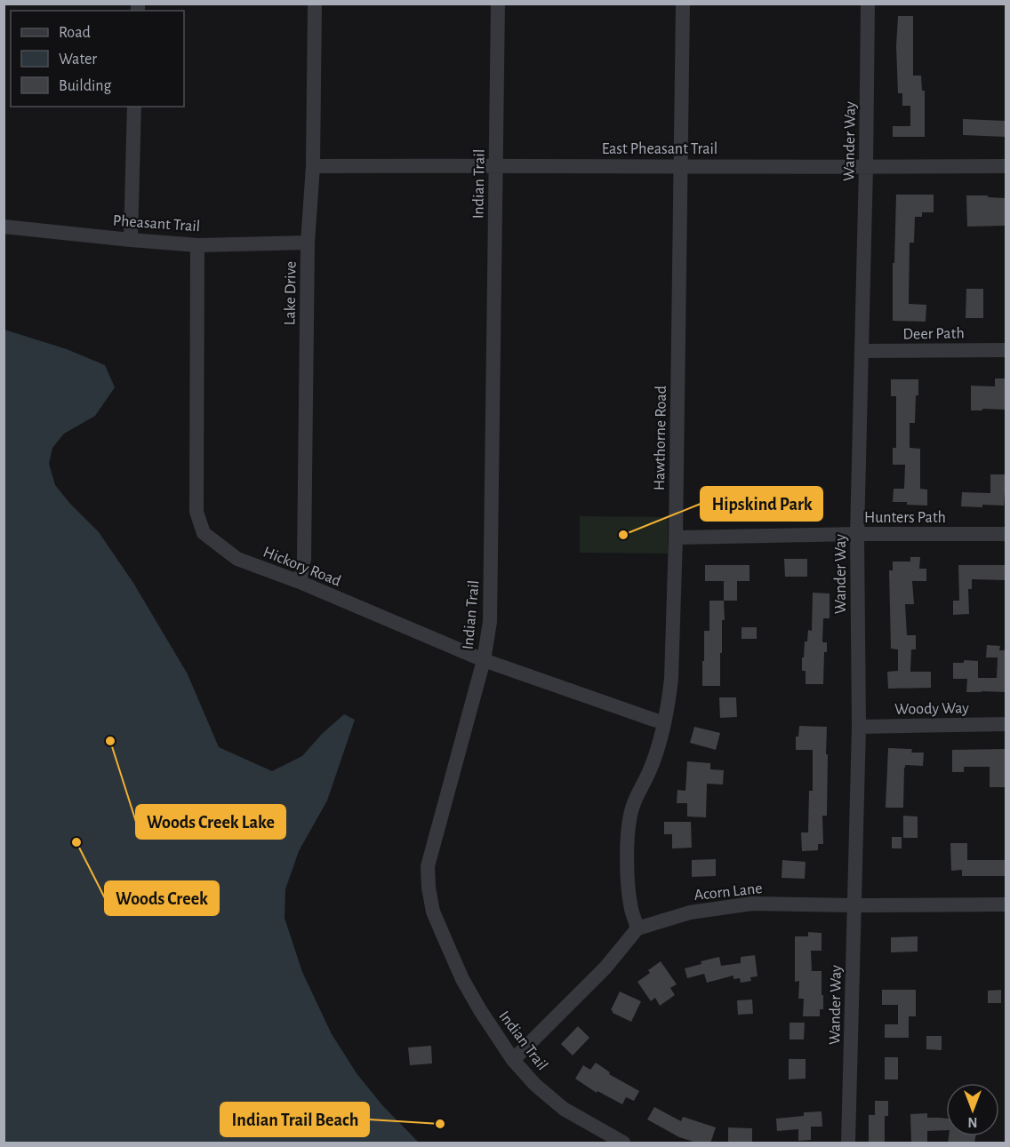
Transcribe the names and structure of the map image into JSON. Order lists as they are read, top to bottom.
{
  "streets": {
    "street": [
      "Wander Way",
      "East Pheasant Trail",
      "Indian Trail",
      "Pheasant Trail",
      "Lake Drive",
      "Deer Path",
      "Hawthorne Road",
      "Hunters Path",
      "Hickory Road",
      "Woody Way",
      "Acorn Lane"
    ]
  },
  "crossings": [
    ["Wander Way", "East Pheasant Trail"],
    ["Wander Way", "Deer Path"],
    ["Wander Way", "Hunters Path"],
    ["Wander Way", "Woody Way"],
    ["Wander Way", "Acorn Lane"],
    ["East Pheasant Trail", "Indian Trail"],
    ["East Pheasant Trail", "Lake Drive"],
    ["East Pheasant Trail", "Hawthorne Road"],
    ["Indian Trail", "Hickory Road"],
    ["Pheasant Trail", "Lake Drive"],
    ["Pheasant Trail", "Hickory Road"],
    ["Lake Drive", "Hickory Road"],
    ["Hawthorne Road", "Hunters Path"],
    ["Hawthorne Road", "Hickory Road"],
    ["Hawthorne Road", "Acorn Lane"]
  ],
  "places": [
    "Hipskind Park",
    "Woods Creek Lake",
    "Woods Creek",
    "Indian Trail Beach"
  ],
  "legend": ["Road", "Water", "Building"],
  "north": "bottom"
}
